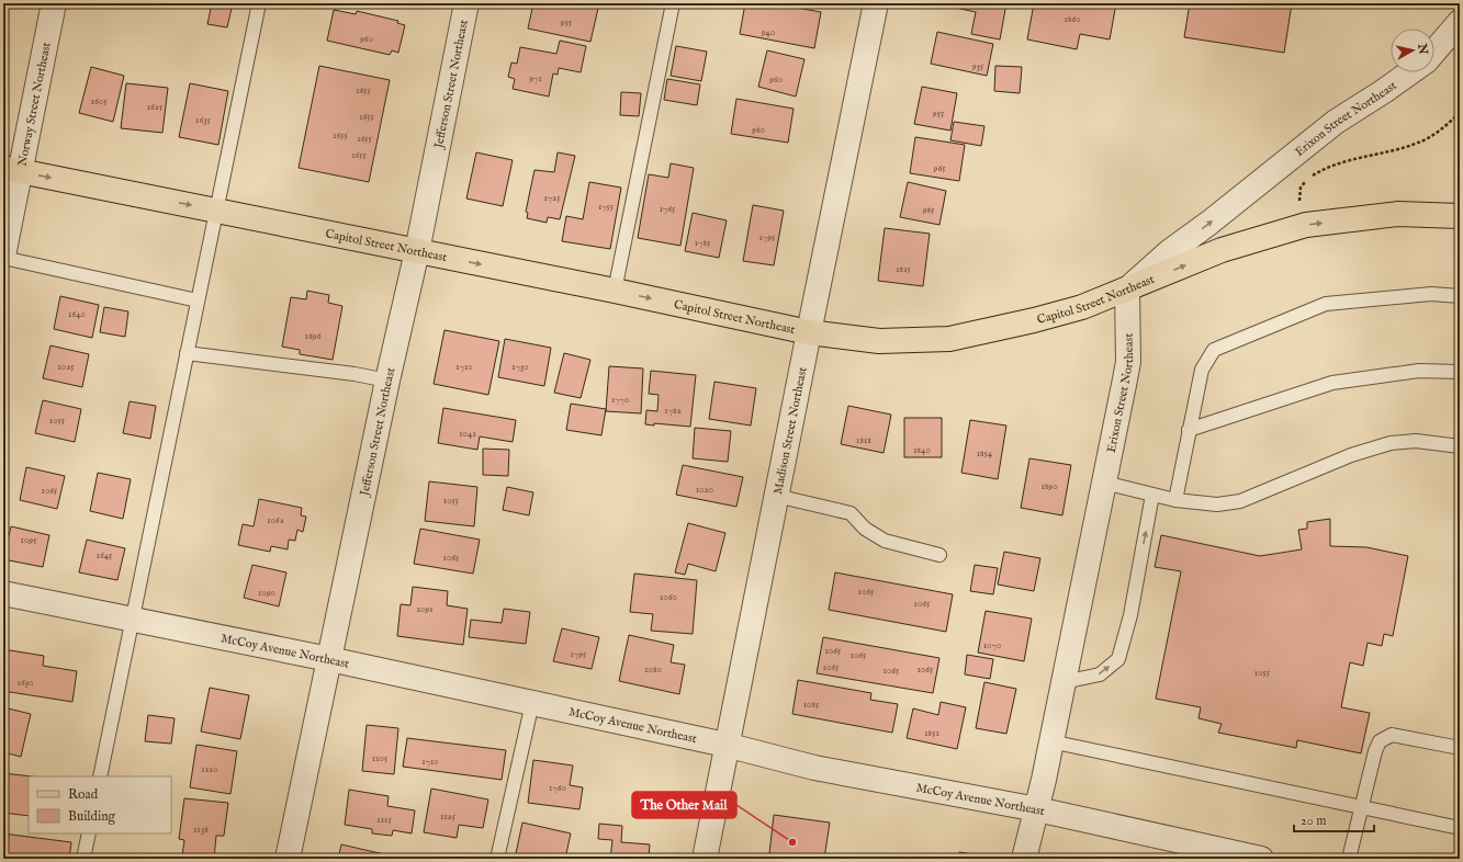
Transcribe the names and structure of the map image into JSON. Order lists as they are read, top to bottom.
{
  "streets": {
    "main road": ["Capitol Street Northeast"],
    "street": [
      "Jefferson Street Northeast",
      "Norway Street Northeast",
      "Erixon Street Northeast",
      "Madison Street Northeast",
      "McCoy Avenue Northeast"
    ]
  },
  "crossings": [
    ["Jefferson Street Northeast", "Capitol Street Northeast"],
    ["Jefferson Street Northeast", "McCoy Avenue Northeast"],
    ["Norway Street Northeast", "Capitol Street Northeast"],
    ["Erixon Street Northeast", "Capitol Street Northeast"],
    ["Erixon Street Northeast", "McCoy Avenue Northeast"],
    ["Capitol Street Northeast", "Madison Street Northeast"],
    ["Madison Street Northeast", "McCoy Avenue Northeast"]
  ],
  "one_way": ["Erixon Street Northeast", "Capitol Street Northeast"],
  "places": ["The Other Mail"],
  "house_numbers": [
    "1860",
    "955",
    "940",
    "960",
    "935",
    "971",
    "960",
    "1655",
    "1605",
    "1625",
    "955",
    "1655",
    "1635",
    "980",
    "1655",
    "1655",
    "1655",
    "965",
    "1725",
    "1755",
    "1765",
    "985",
    "1795",
    "1785",
    "1815",
    "1640",
    "1696",
    "1025",
    "1710",
    "1730",
    "1770",
    "1782",
    "1055",
    "1041",
    "1818",
    "1840",
    "1854",
    "1890",
    "1020",
    "1065",
    "1055",
    "1062",
    "1095",
    "1645",
    "1065",
    "1065",
    "1090",
    "1060",
    "1065",
    "1091",
    "1070",
    "1065",
    "1795",
    "1065",
    "1065",
    "1080",
    "1065",
    "1065",
    "1055",
    "1630",
    "1085",
    "1851",
    "1105",
    "1710",
    "1120",
    "1760",
    "1125",
    "1115",
    "1138"
  ],
  "legend": ["Road", "Building"],
  "scale_bar": "20 m",
  "north": "right"
}
